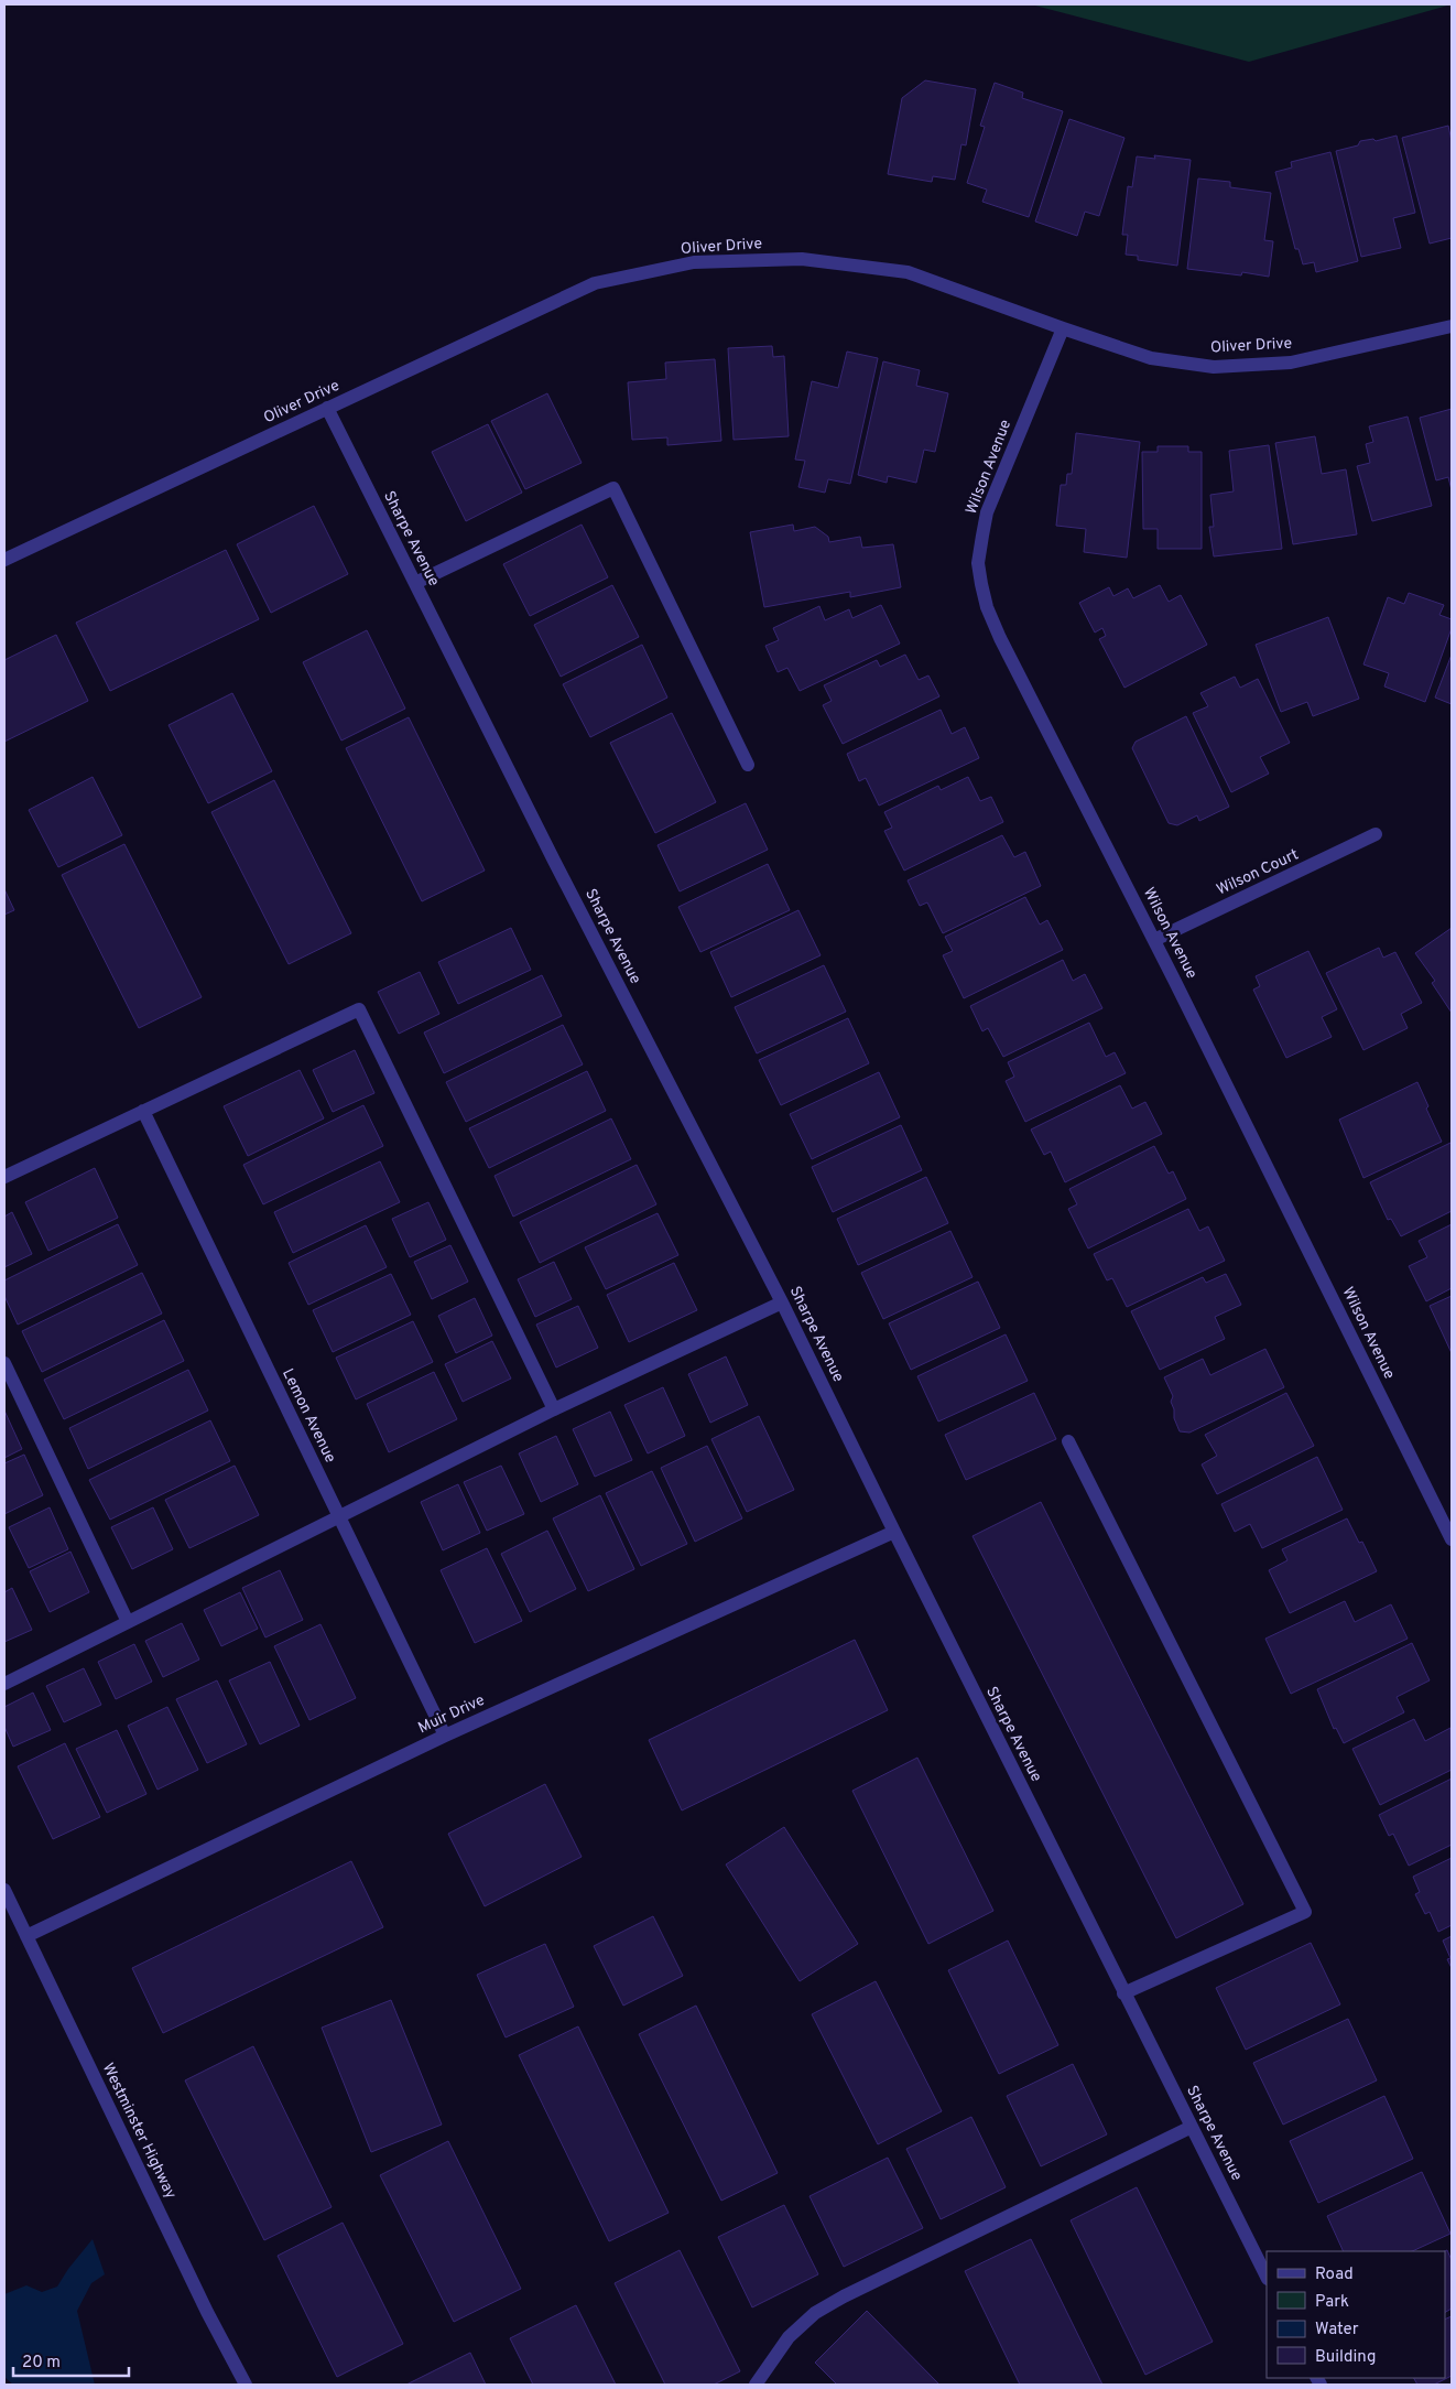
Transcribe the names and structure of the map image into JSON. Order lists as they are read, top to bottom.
{
  "streets": {
    "street": [
      "Oliver Drive",
      "Wilson Avenue",
      "Sharpe Avenue",
      "Wilson Court",
      "Lemon Avenue",
      "Muir Drive",
      "Westminster Highway"
    ]
  },
  "crossings": [
    ["Oliver Drive", "Wilson Avenue"],
    ["Oliver Drive", "Sharpe Avenue"],
    ["Wilson Avenue", "Wilson Court"],
    ["Sharpe Avenue", "Muir Drive"],
    ["Lemon Avenue", "Muir Drive"],
    ["Muir Drive", "Westminster Highway"]
  ],
  "legend": [
    "Road",
    "Park",
    "Water",
    "Building"
  ],
  "scale_bar": "20 m"
}
